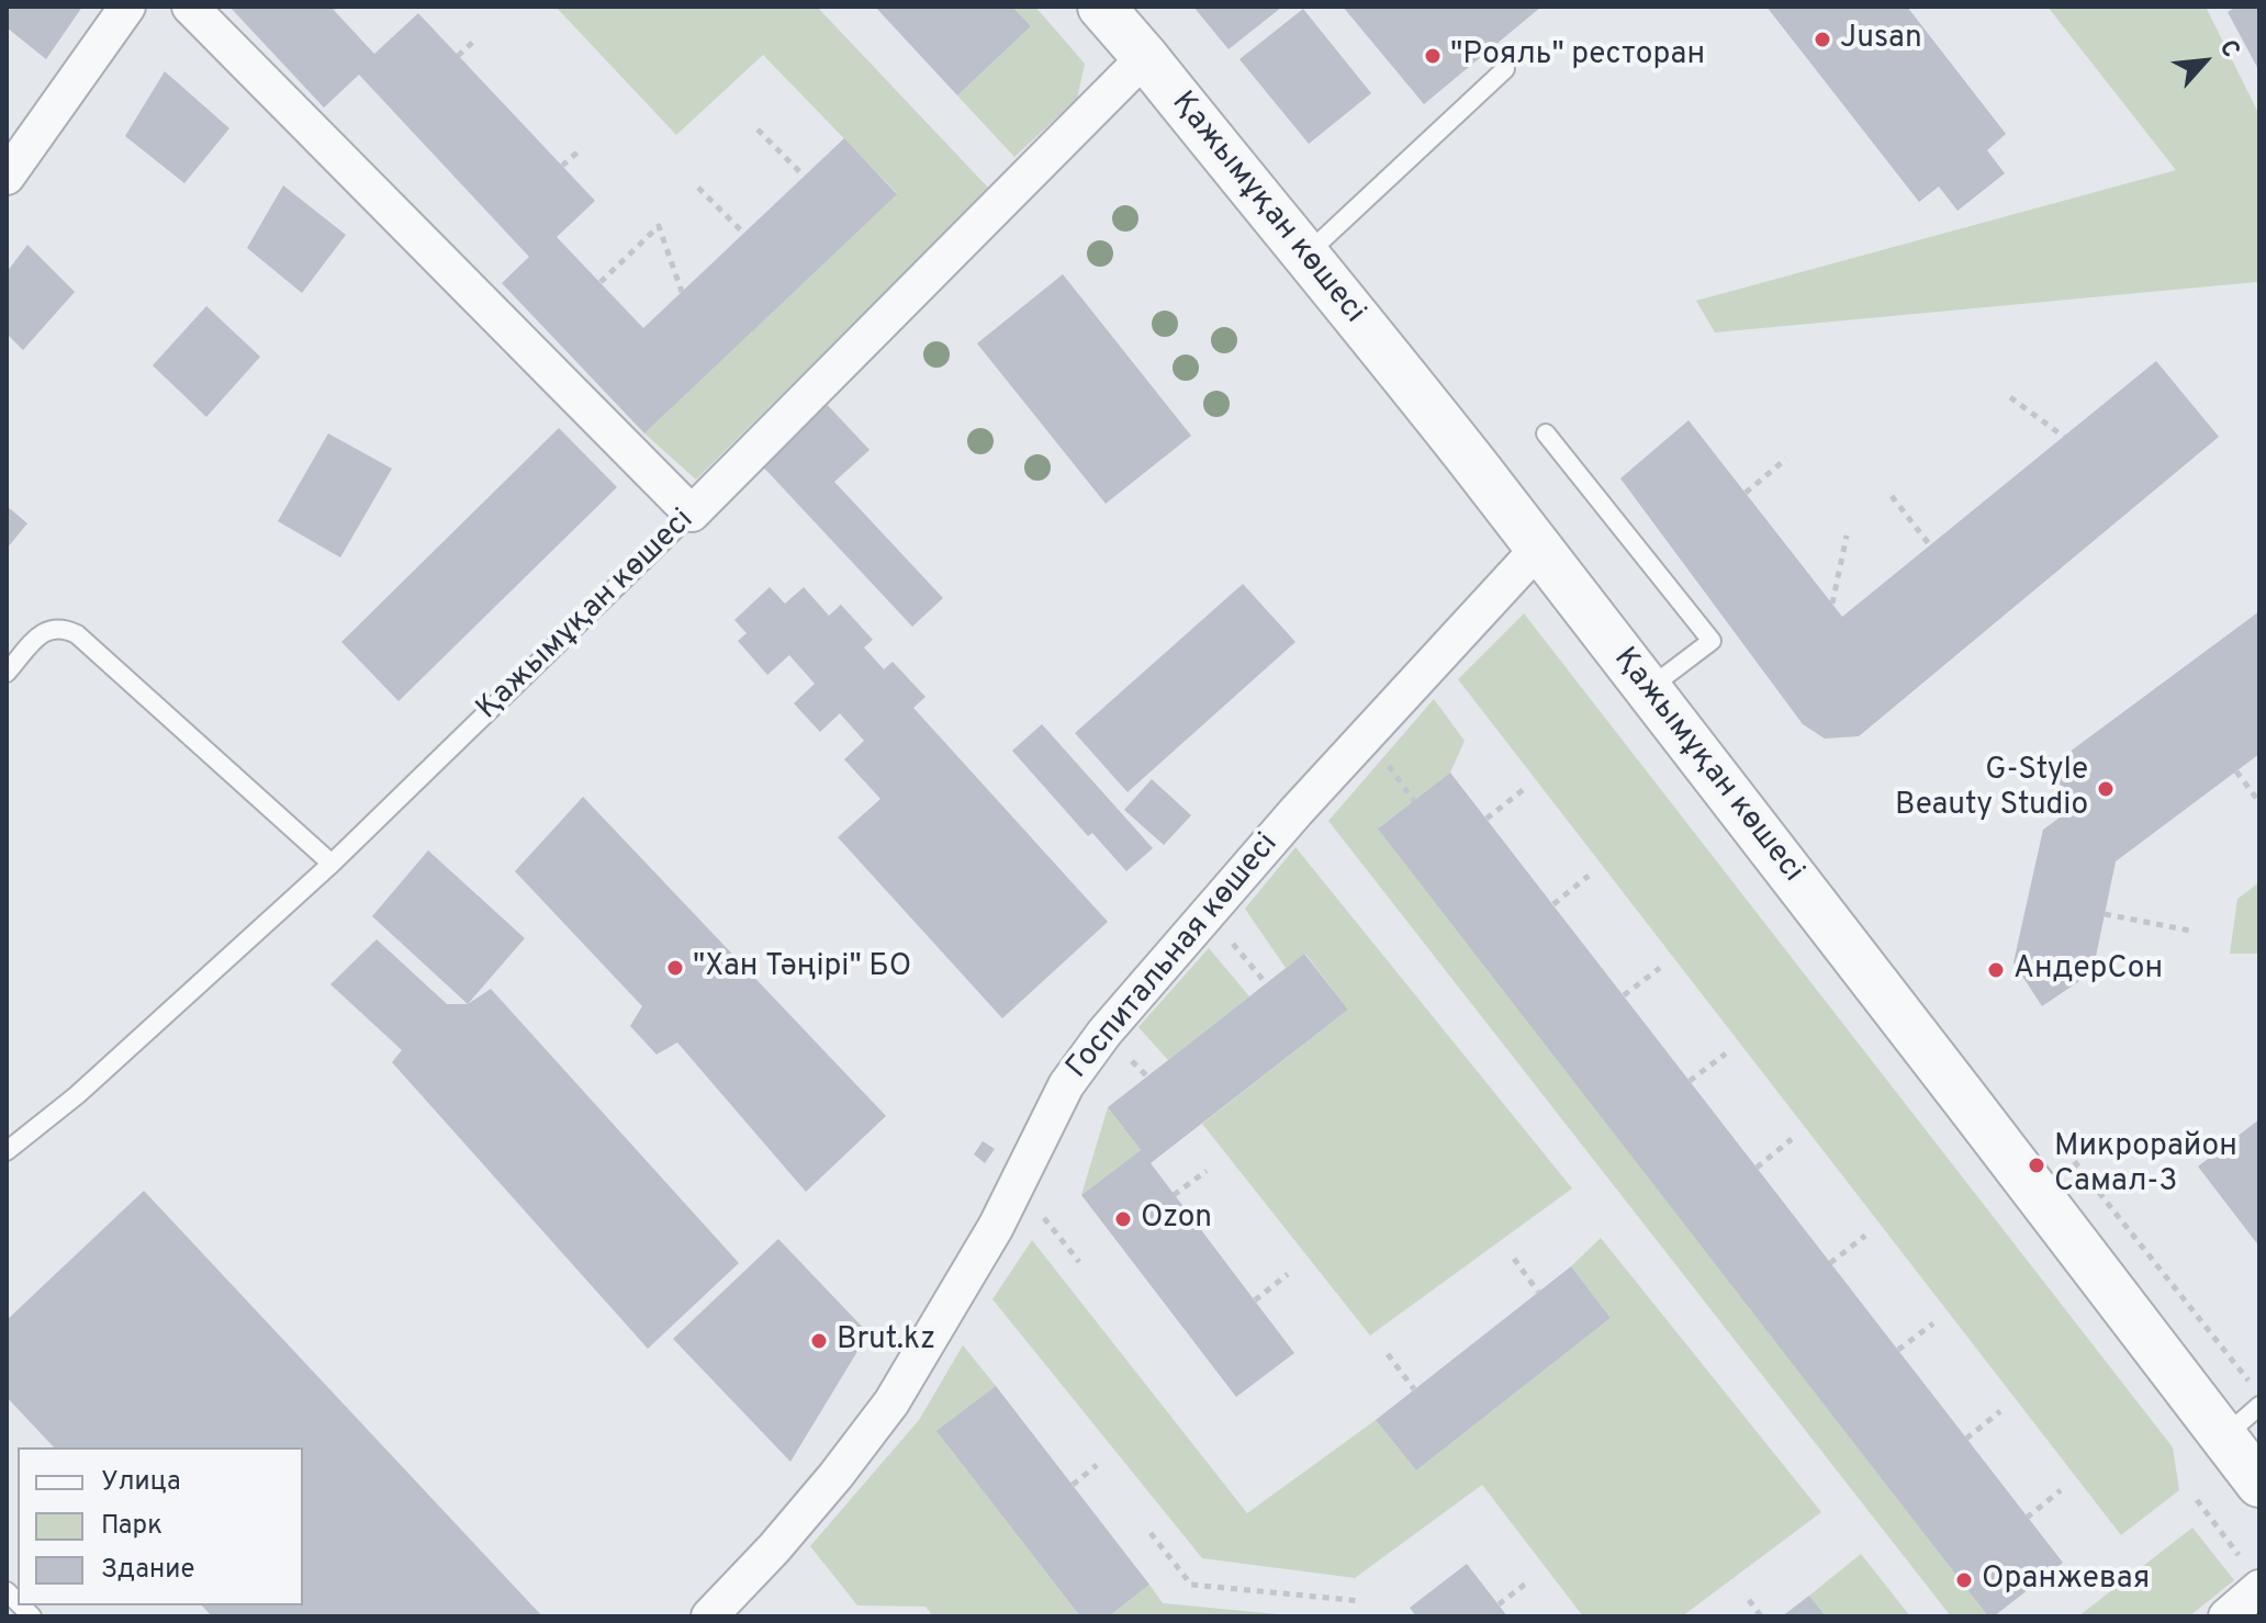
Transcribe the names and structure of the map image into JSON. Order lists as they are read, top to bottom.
{
  "streets": {
    "street": ["Қажымұқан көшесі", "Госпитальная көшесі"]
  },
  "crossings": [
    ["Қажымұқан көшесі", "Госпитальная көшесі"]
  ],
  "places": [
    "Jusan",
    "\"Рояль\" ресторан",
    "G-Style Beauty Studio",
    "\"Хан Тәңірі\" БО",
    "АндерСон",
    "Микрорайон Самал-3",
    "Ozon",
    "Brut.kz",
    "Оранжевая"
  ],
  "legend": ["Улица", "Парк", "Здание"],
  "north": "top right"
}
